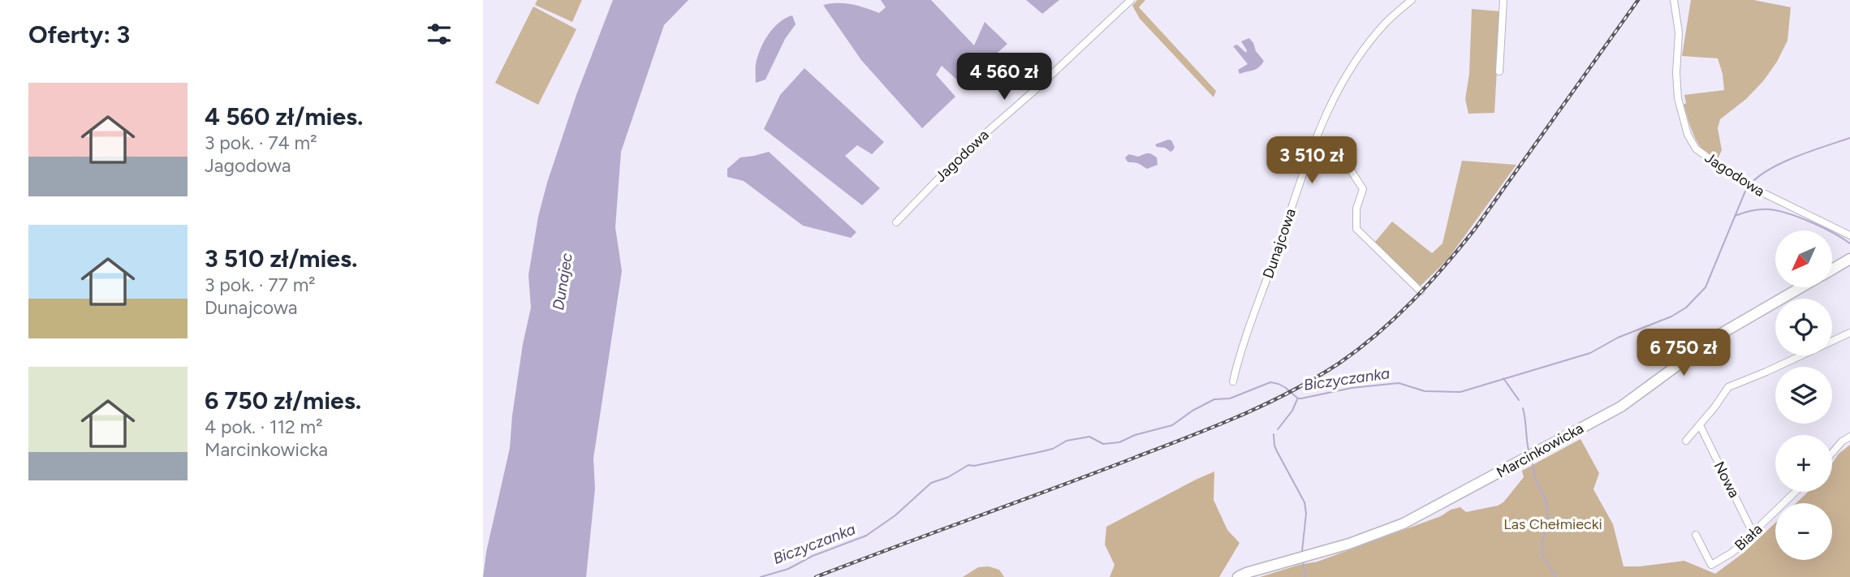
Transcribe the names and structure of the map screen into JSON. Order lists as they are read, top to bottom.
{
  "streets": {
    "street": [
      "Jagodowa",
      "Dunajcowa",
      "Marcinkowicka",
      "Nowa",
      "Biała"
    ]
  },
  "crossings": [
    ["Nowa", "Biała"]
  ],
  "water": ["Dunajec", "Biczyczanka"],
  "parks": ["Las Chełmiecki"],
  "north": "bottom left",
  "page": {
    "heading": "Oferty: 3",
    "price": ["4 560 zł", "3 510 zł", "6 750 zł"],
    "list": [
      {
        "name": "4 560 zł/mies.",
        "note": "3 pok. · 74 m² · Jagodowa"
      },
      {
        "name": "3 510 zł/mies.",
        "note": "3 pok. · 77 m² · Dunajcowa"
      },
      {
        "name": "6 750 zł/mies.",
        "note": "4 pok. · 112 m² · Marcinkowicka"
      }
    ],
    "map_buttons": ["+", "−"]
  }
}
